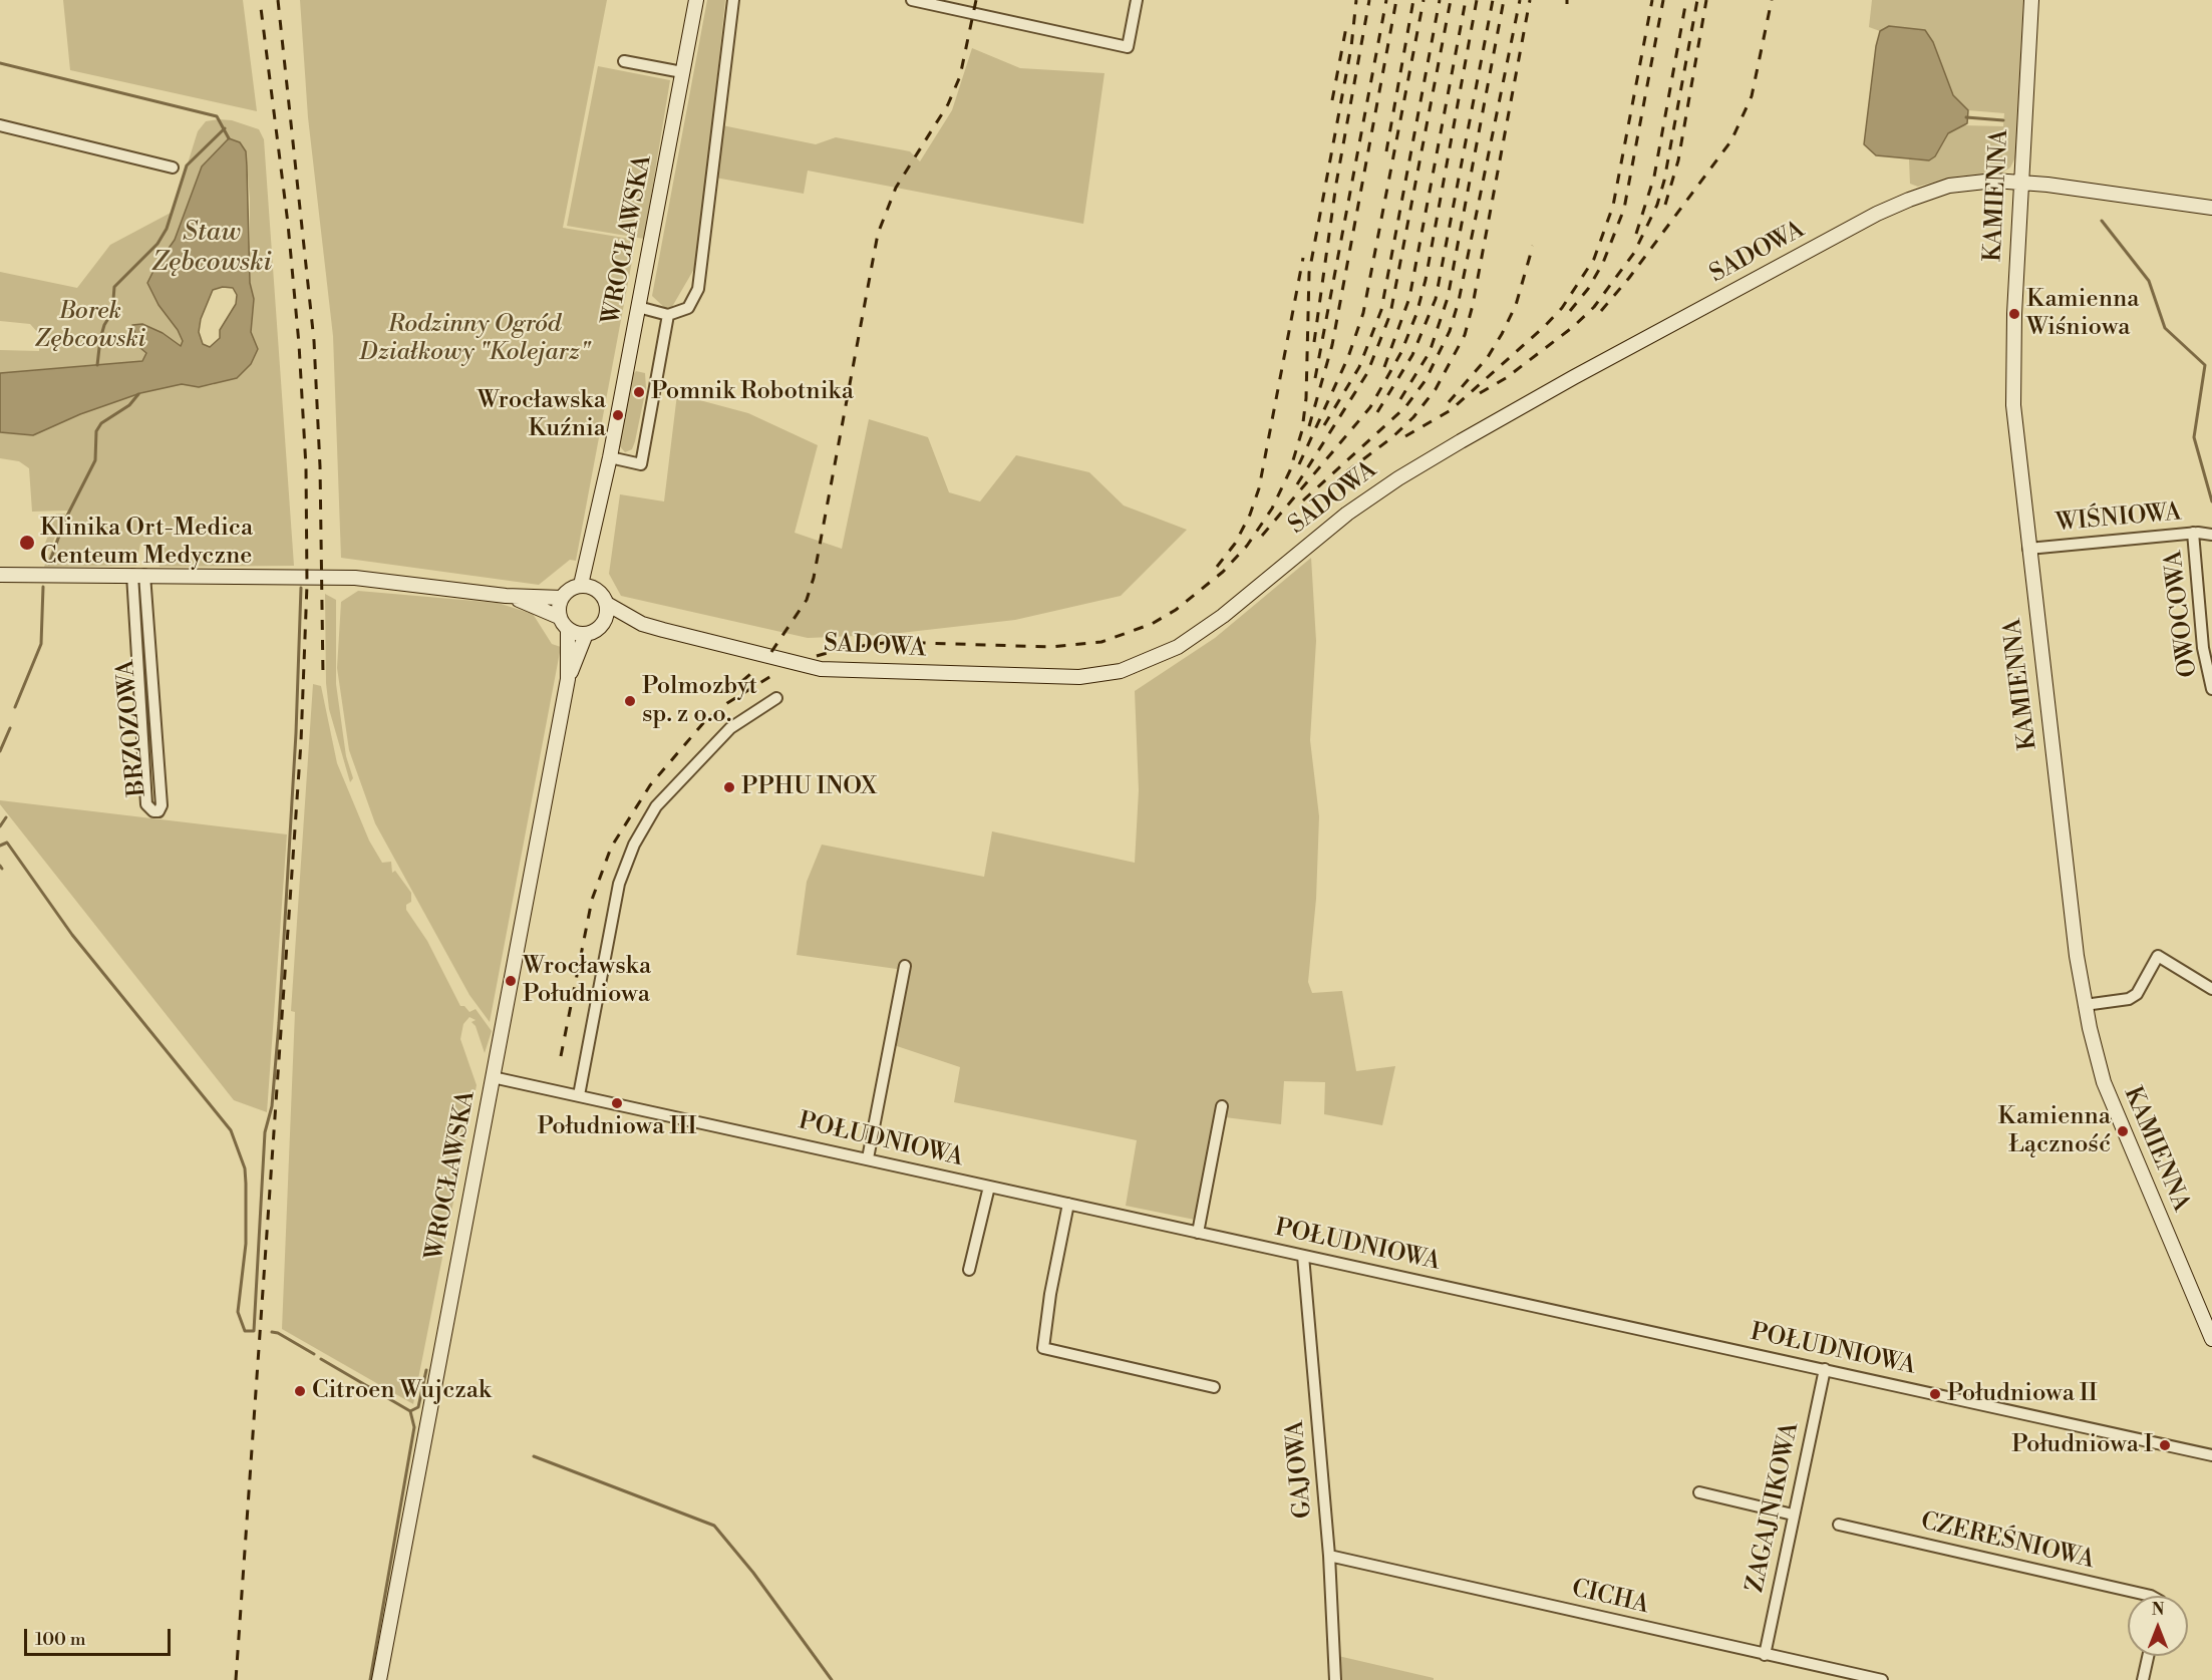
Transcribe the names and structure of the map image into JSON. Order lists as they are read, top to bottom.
{
  "streets": {
    "street": [
      "KAMIENNA",
      "WROCŁAWSKA",
      "SADOWA",
      "WIŚNIOWA",
      "OWOCOWA",
      "BRZOZOWA",
      "POŁUDNIOWA",
      "GAJOWA",
      "ZAGAJNIKOWA",
      "CZEREŚNIOWA",
      "CICHA"
    ]
  },
  "crossings": [
    ["KAMIENNA", "SADOWA"],
    ["KAMIENNA", "WIŚNIOWA"],
    ["WROCŁAWSKA", "SADOWA"],
    ["WROCŁAWSKA", "POŁUDNIOWA"],
    ["WIŚNIOWA", "OWOCOWA"],
    ["POŁUDNIOWA", "GAJOWA"],
    ["POŁUDNIOWA", "ZAGAJNIKOWA"],
    ["GAJOWA", "CICHA"],
    ["ZAGAJNIKOWA", "CICHA"]
  ],
  "water": ["Staw Zębcowski"],
  "parks": ["Borek Zębcowski", "Rodzinny Ogród Działkowy \"Kolejarz\""],
  "places": [
    "Kamienna Wiśniowa",
    "Pomnik Robotnika",
    "Wrocławska Kuźnia",
    "Klinika Ort-Medica Centeum Medyczne",
    "Polmozbyt sp. z o.o.",
    "PPHU INOX",
    "Wrocławska Południowa",
    "Południowa III",
    "Kamienna Łączność",
    "Citroen Wujczak",
    "Południowa II",
    "Południowa I"
  ],
  "scale_bar": "100 m",
  "north": "top"
}
